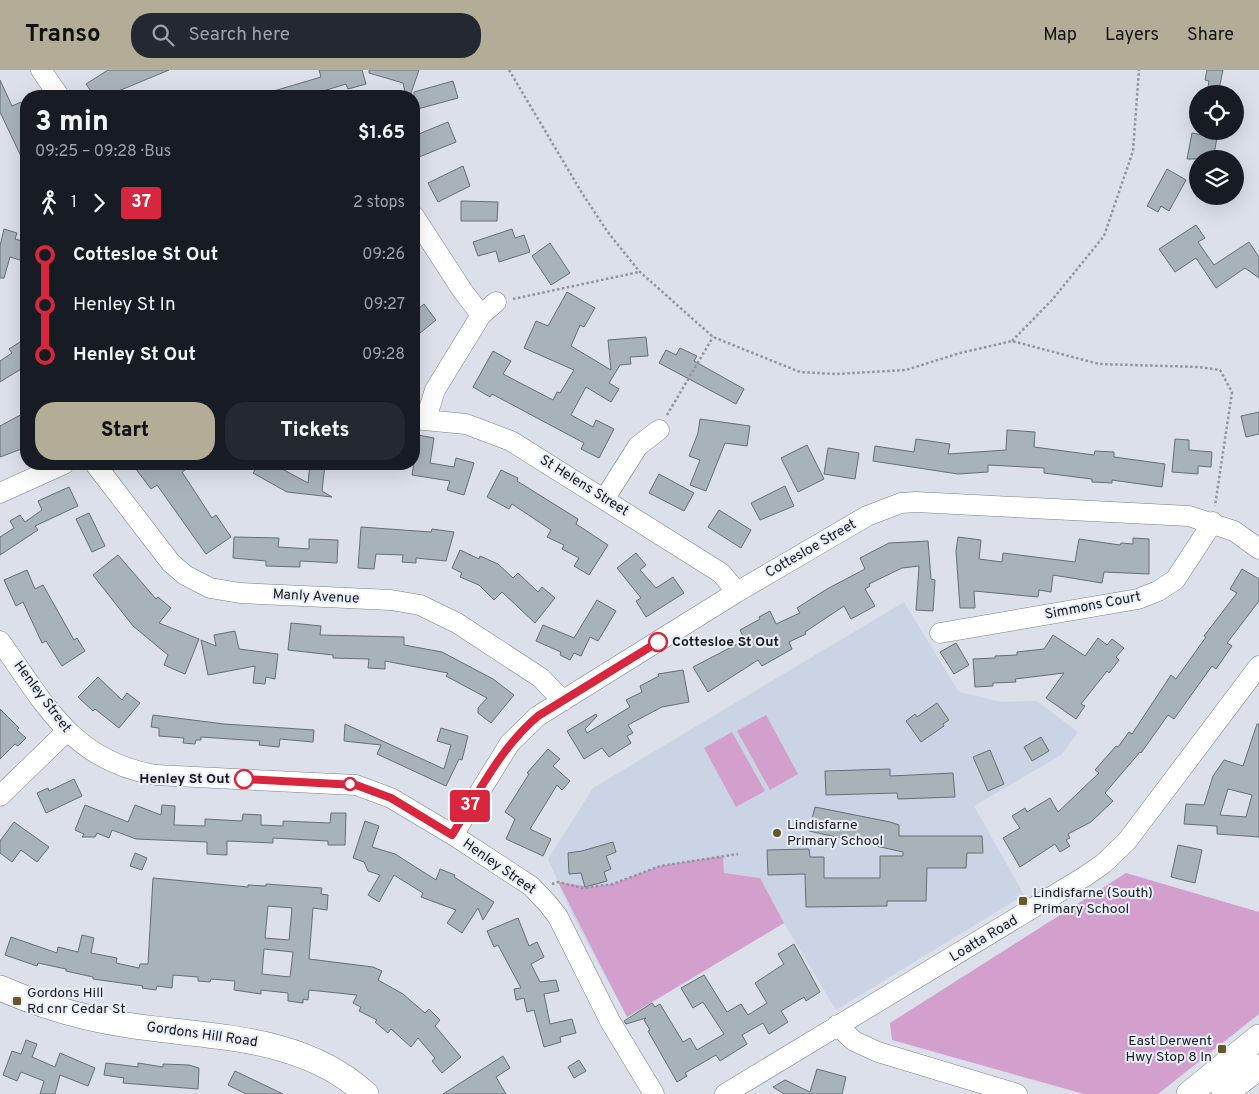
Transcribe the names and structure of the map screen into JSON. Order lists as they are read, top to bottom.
{
  "streets": {
    "main road": ["Gordons Hill Road"],
    "street": [
      "St Helens Street",
      "Cottesloe Street",
      "Manly Avenue",
      "Simmons Court",
      "Henley Street",
      "Loatta Road"
    ]
  },
  "crossings": [
    ["St Helens Street", "Cottesloe Street"],
    ["Cottesloe Street", "Manly Avenue"],
    ["Cottesloe Street", "Simmons Court"],
    ["Cottesloe Street", "Henley Street"]
  ],
  "places": {
    "other": ["Cottesloe St Out", "Henley St Out", "Lindisfarne Primary School"],
    "transit": ["Lindisfarne (South) Primary School", "Gordons Hill Rd cnr Cedar St", "East Derwent Hwy Stop 8 In"]
  },
  "lines": ["bus line 37"],
  "page": {
    "header": "Transo",
    "search": "Search here",
    "nav": ["Map", "Layers", "Share"],
    "on_map": "37",
    "heading": ["3 min", "09:25 – 09:28 · Bus", "$1.65"],
    "legs": ["1", "37", "2 stops"],
    "list": [
      {
        "name": "Cottesloe St Out",
        "value": "09:26"
      },
      {
        "name": "Henley St In",
        "value": "09:27"
      },
      {
        "name": "Henley St Out",
        "value": "09:28"
      }
    ],
    "buttons": ["Start", "Tickets"]
  }
}
